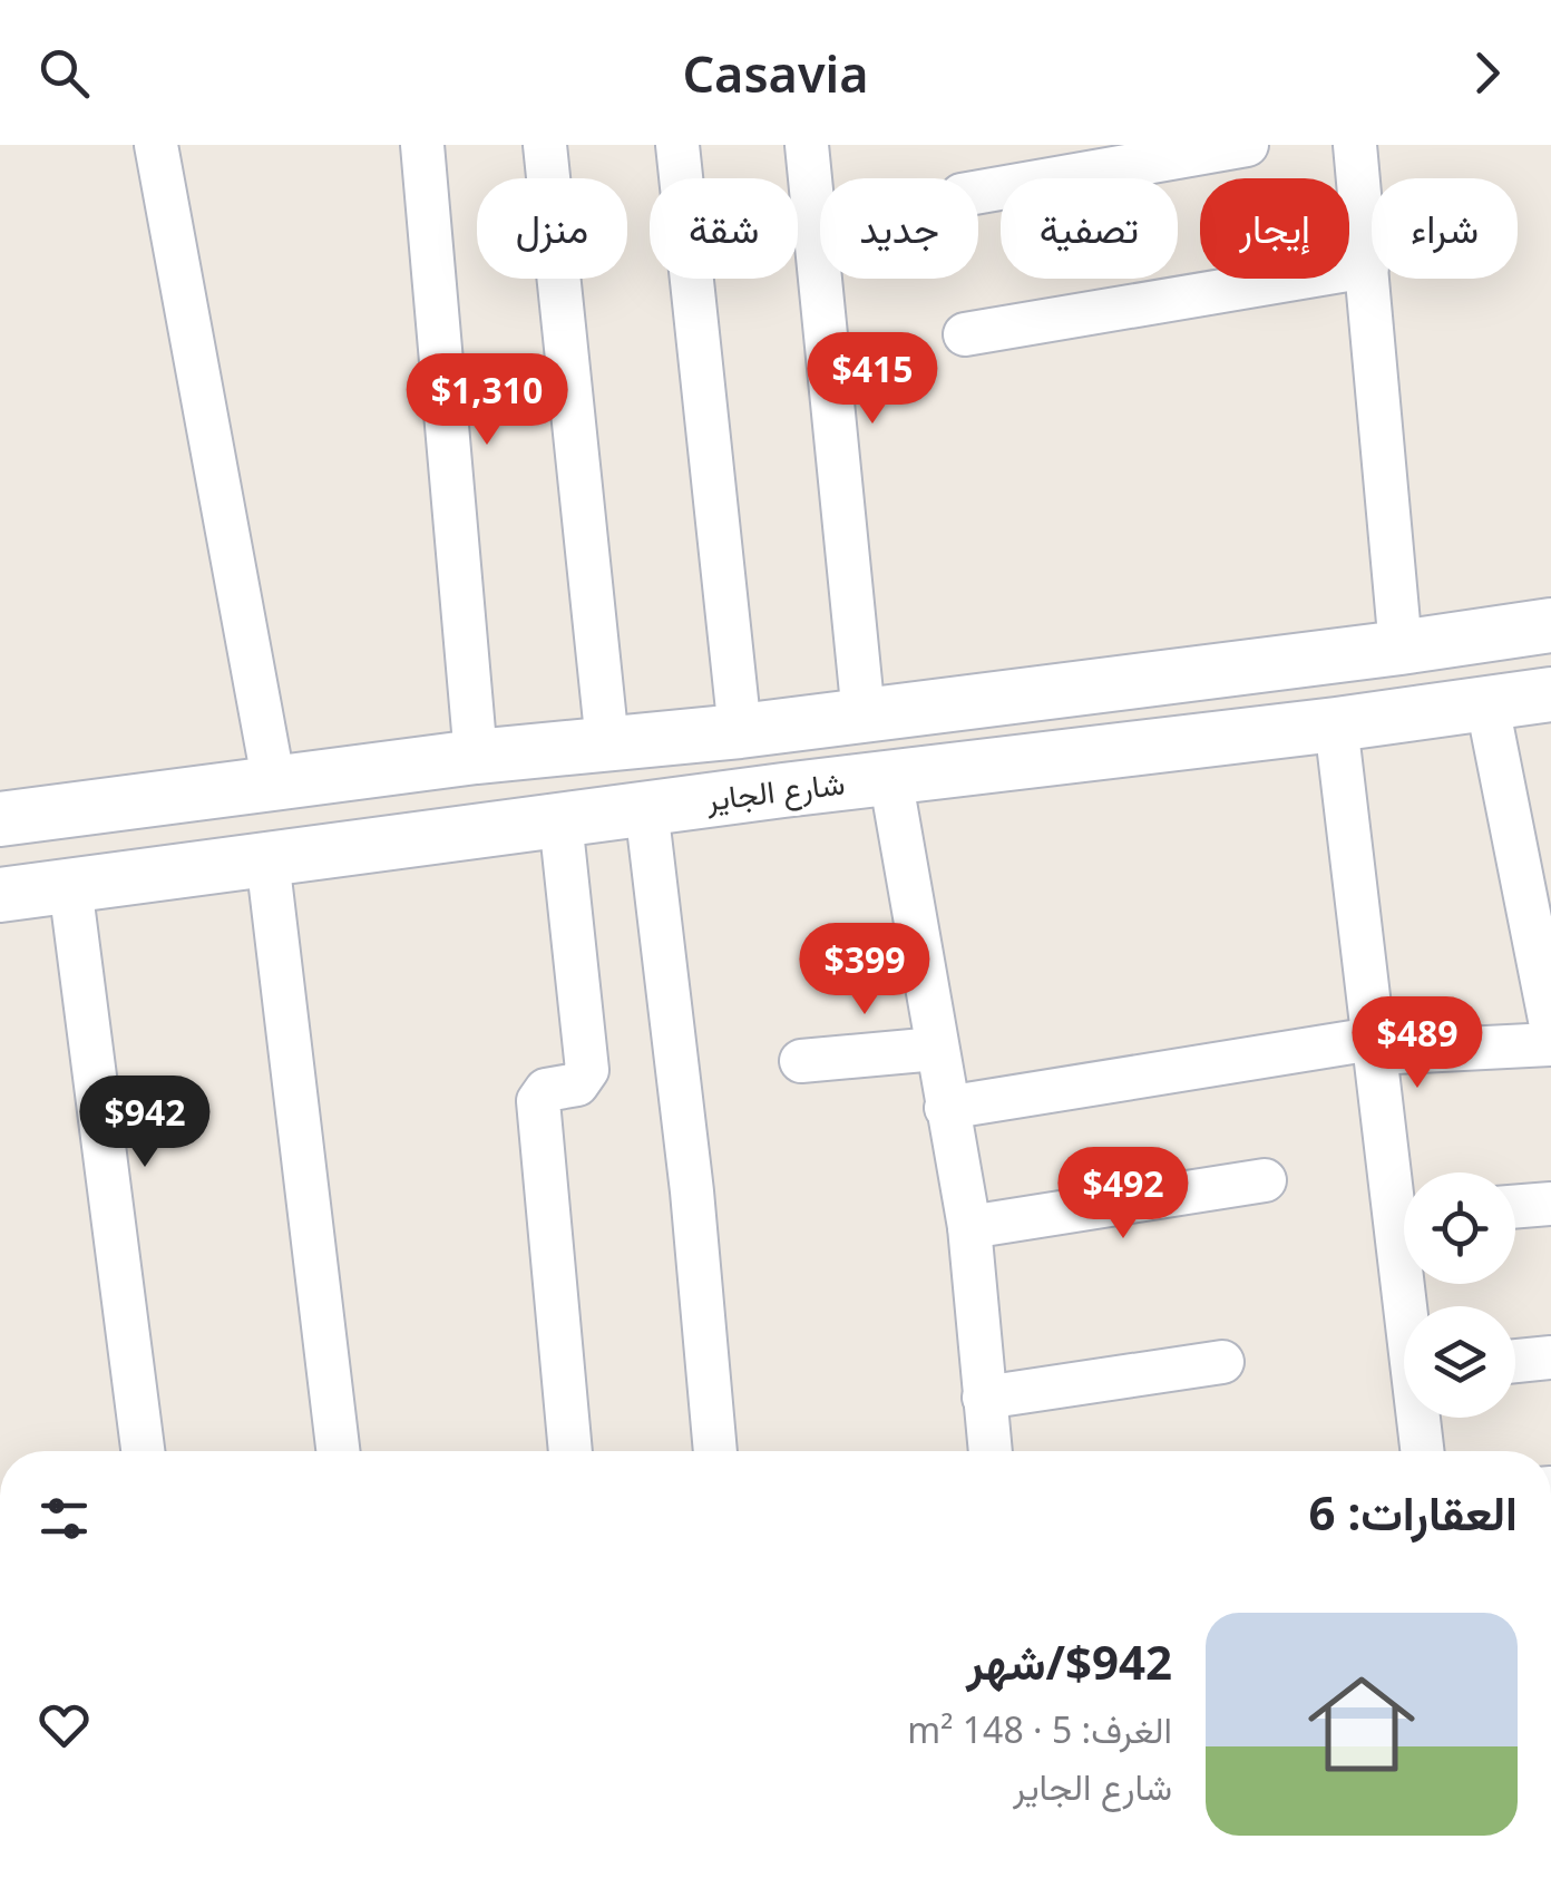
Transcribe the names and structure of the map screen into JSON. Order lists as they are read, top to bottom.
{
  "streets": {
    "street": ["شارع الجاير"]
  },
  "page": {
    "header": "Casavia",
    "chip": [
      "شراء",
      "إيجار",
      "تصفية",
      "جديد",
      "شقة",
      "منزل"
    ],
    "price": [
      "$415",
      "$1,310",
      "$399",
      "$489",
      "$942",
      "$492"
    ],
    "heading": "العقارات: 6",
    "list": [
      {
        "name": "$942/شهر",
        "note": "الغرف: 5 · 148 m² · شارع الجاير"
      }
    ]
  }
}
